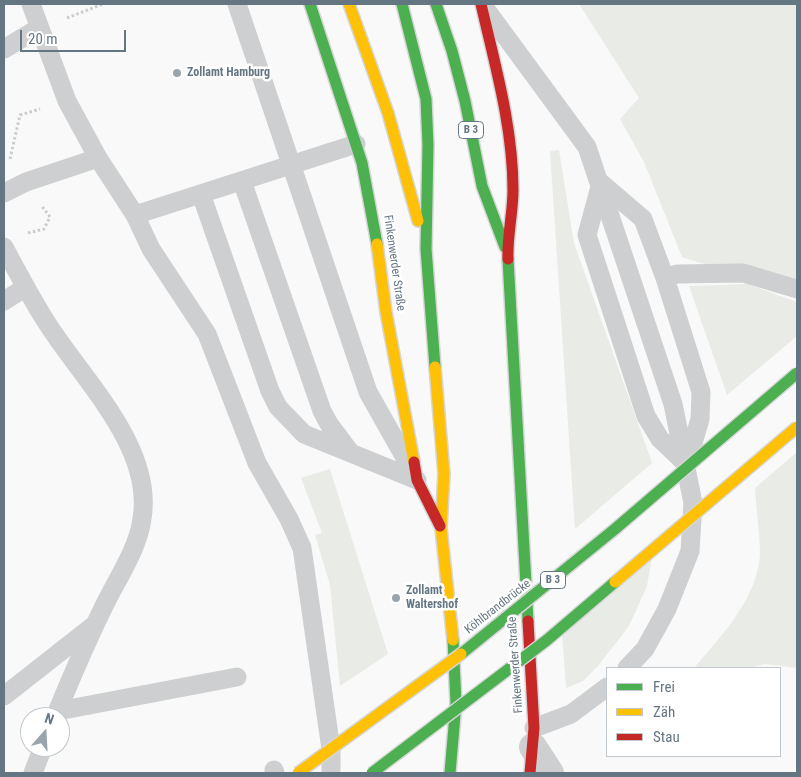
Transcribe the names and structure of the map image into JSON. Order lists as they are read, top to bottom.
{
  "streets": {
    "main road": ["B 3", "Finkenwerder Straße", "Köhlbrandbrücke"]
  },
  "places": ["Zollamt Hamburg", "Zollamt Waltershof"],
  "legend": ["Frei", "Zäh", "Stau"],
  "scale_bar": "20 m",
  "north": "top"
}
